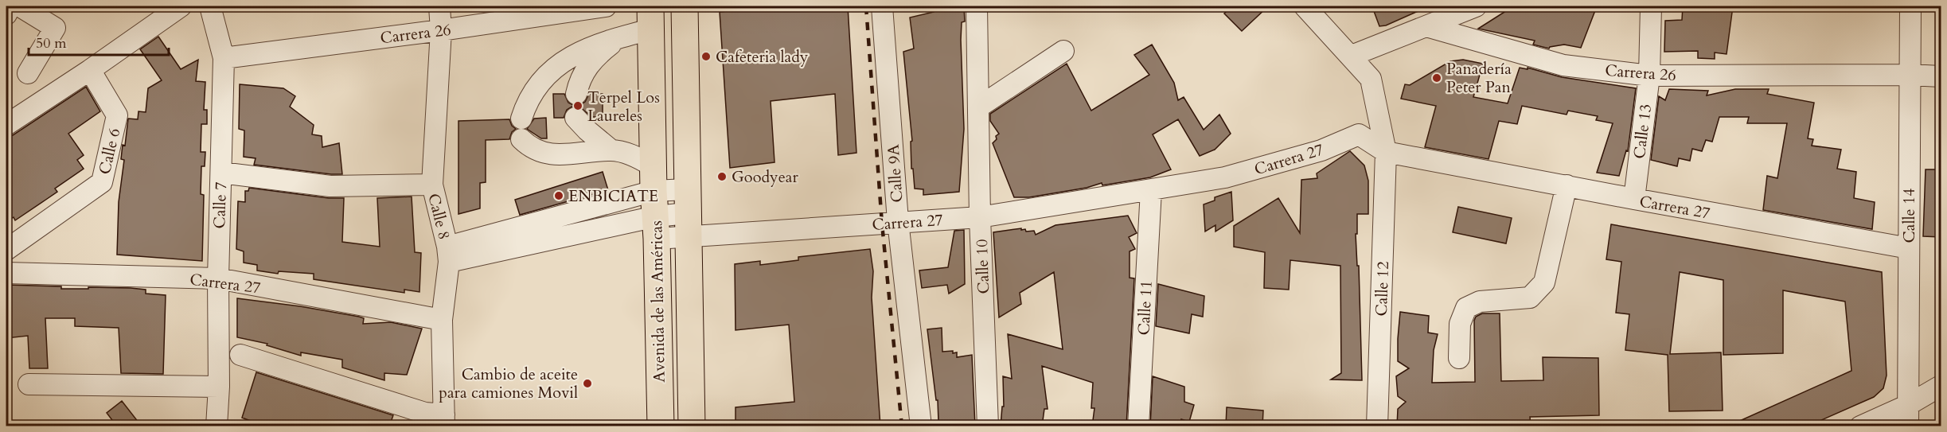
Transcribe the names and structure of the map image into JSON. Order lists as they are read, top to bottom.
{
  "streets": {
    "main road": ["Avenida de las Américas"],
    "street": [
      "Carrera 26",
      "Calle 13",
      "Calle 6",
      "Carrera 27",
      "Calle 9A",
      "Calle 7",
      "Calle 14",
      "Calle 8",
      "Calle 10",
      "Calle 12",
      "Calle 11"
    ]
  },
  "crossings": [
    ["Carrera 26", "Calle 13"],
    ["Carrera 26", "Calle 7"],
    ["Carrera 26", "Calle 14"],
    ["Carrera 26", "Calle 8"],
    ["Calle 13", "Carrera 27"],
    ["Carrera 27", "Calle 9A"],
    ["Carrera 27", "Calle 7"],
    ["Carrera 27", "Calle 14"],
    ["Carrera 27", "Calle 8"],
    ["Carrera 27", "Calle 10"],
    ["Carrera 27", "Calle 12"],
    ["Carrera 27", "Avenida de las Américas"],
    ["Carrera 27", "Calle 11"]
  ],
  "places": [
    "Cafeteria lady",
    "Panadería Peter Pan",
    "Terpel Los Laureles",
    "Goodyear",
    "ENBICIATE",
    "Cambio de aceite para camiones Movil"
  ],
  "scale_bar": "50 m"
}
